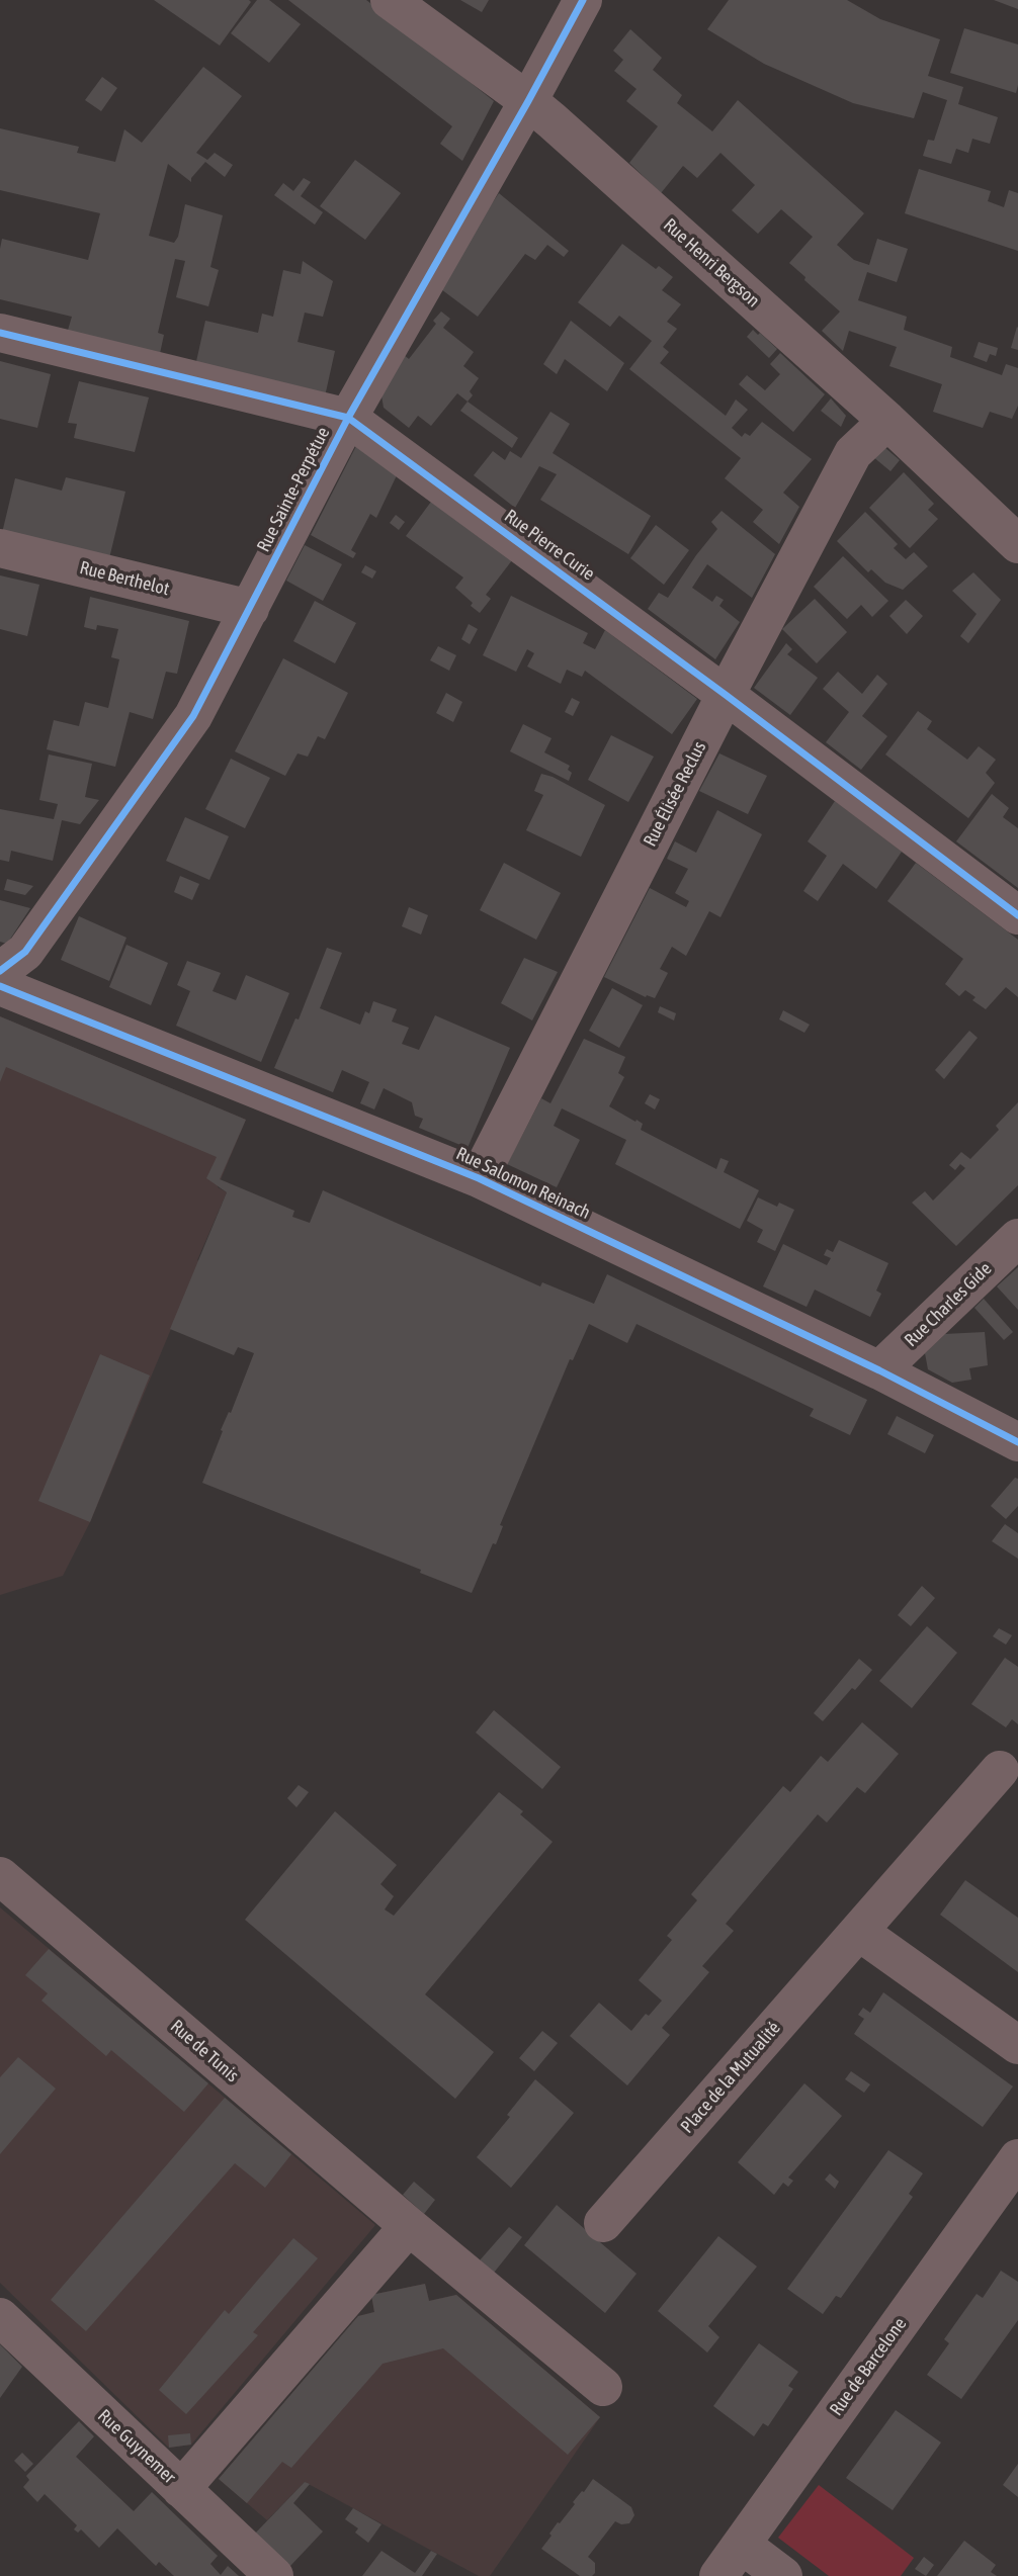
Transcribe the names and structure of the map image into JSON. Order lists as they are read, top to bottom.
{
  "streets": {
    "street": [
      "Rue Henri Bergson",
      "Rue Sainte-Perpétue",
      "Rue Pierre Curie",
      "Rue Berthelot",
      "Rue Élisée Reclus",
      "Rue Salomon Reinach",
      "Rue Charles Gide",
      "Rue de Tunis",
      "Place de la Mutualité",
      "Rue de Barcelone",
      "Rue Guynemer"
    ]
  },
  "crossings": [
    ["Rue Henri Bergson", "Rue Sainte-Perpétue"],
    ["Rue Henri Bergson", "Rue Élisée Reclus"],
    ["Rue Sainte-Perpétue", "Rue Pierre Curie"],
    ["Rue Sainte-Perpétue", "Rue Berthelot"],
    ["Rue Pierre Curie", "Rue Élisée Reclus"],
    ["Rue Élisée Reclus", "Rue Salomon Reinach"],
    ["Rue Salomon Reinach", "Rue Charles Gide"]
  ]
}
